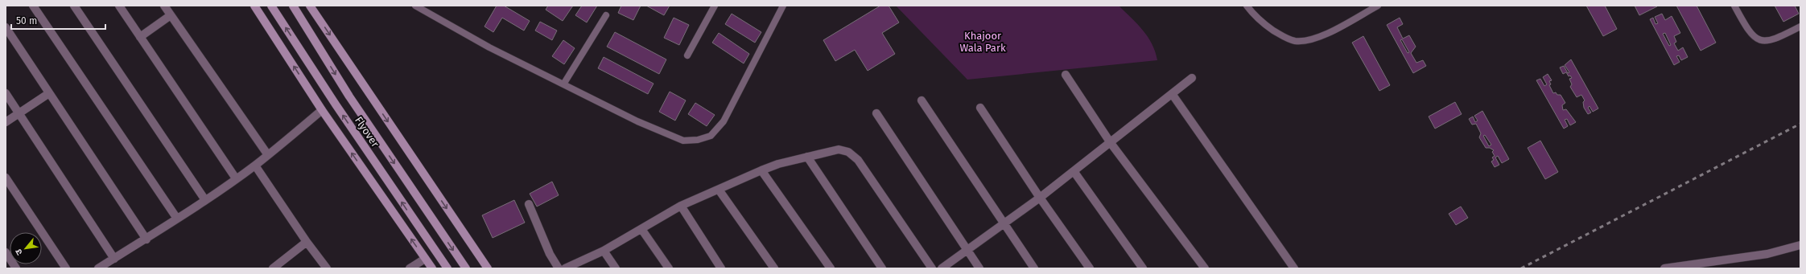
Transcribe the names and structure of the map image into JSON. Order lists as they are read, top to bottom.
{
  "streets": {
    "street": ["Flyover"]
  },
  "parks": ["Khajoor Wala Park"],
  "scale_bar": "50 m",
  "north": "bottom left"
}
